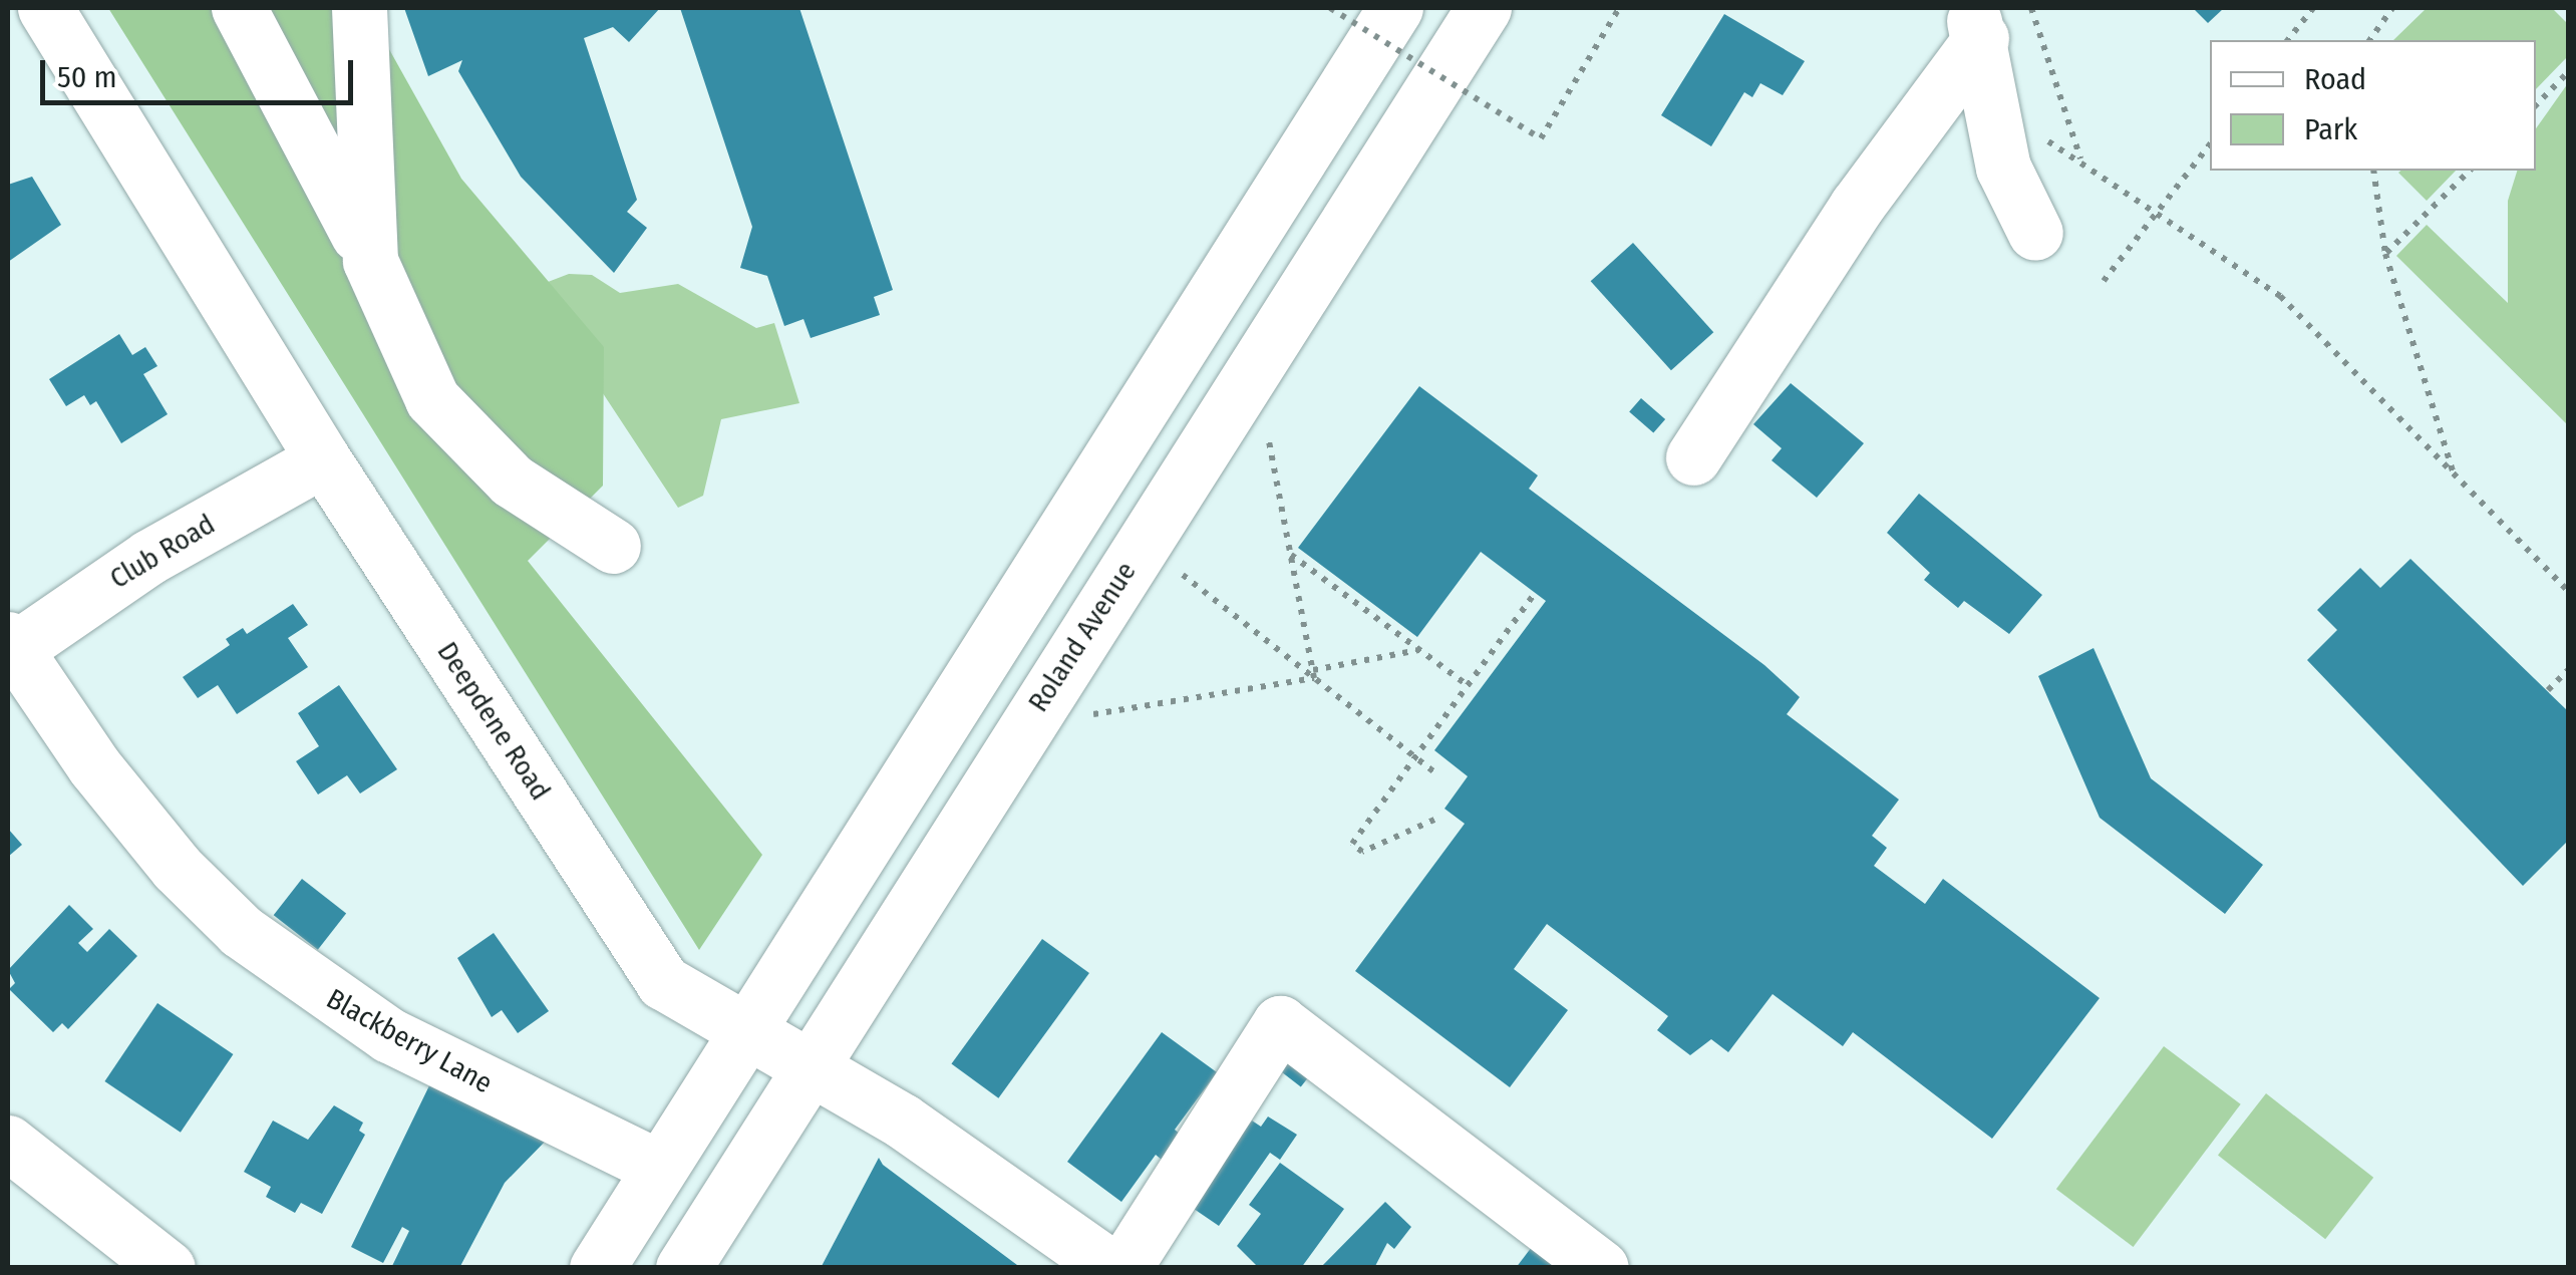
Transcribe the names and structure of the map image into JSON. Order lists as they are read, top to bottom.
{
  "streets": {
    "main road": [
      "Club Road",
      "Roland Avenue",
      "Deepdene Road",
      "Blackberry Lane"
    ]
  },
  "crossings": [
    ["Club Road", "Deepdene Road"],
    ["Club Road", "Blackberry Lane"],
    ["Roland Avenue", "Deepdene Road"]
  ],
  "legend": ["Road", "Park"],
  "scale_bar": "50 m"
}
